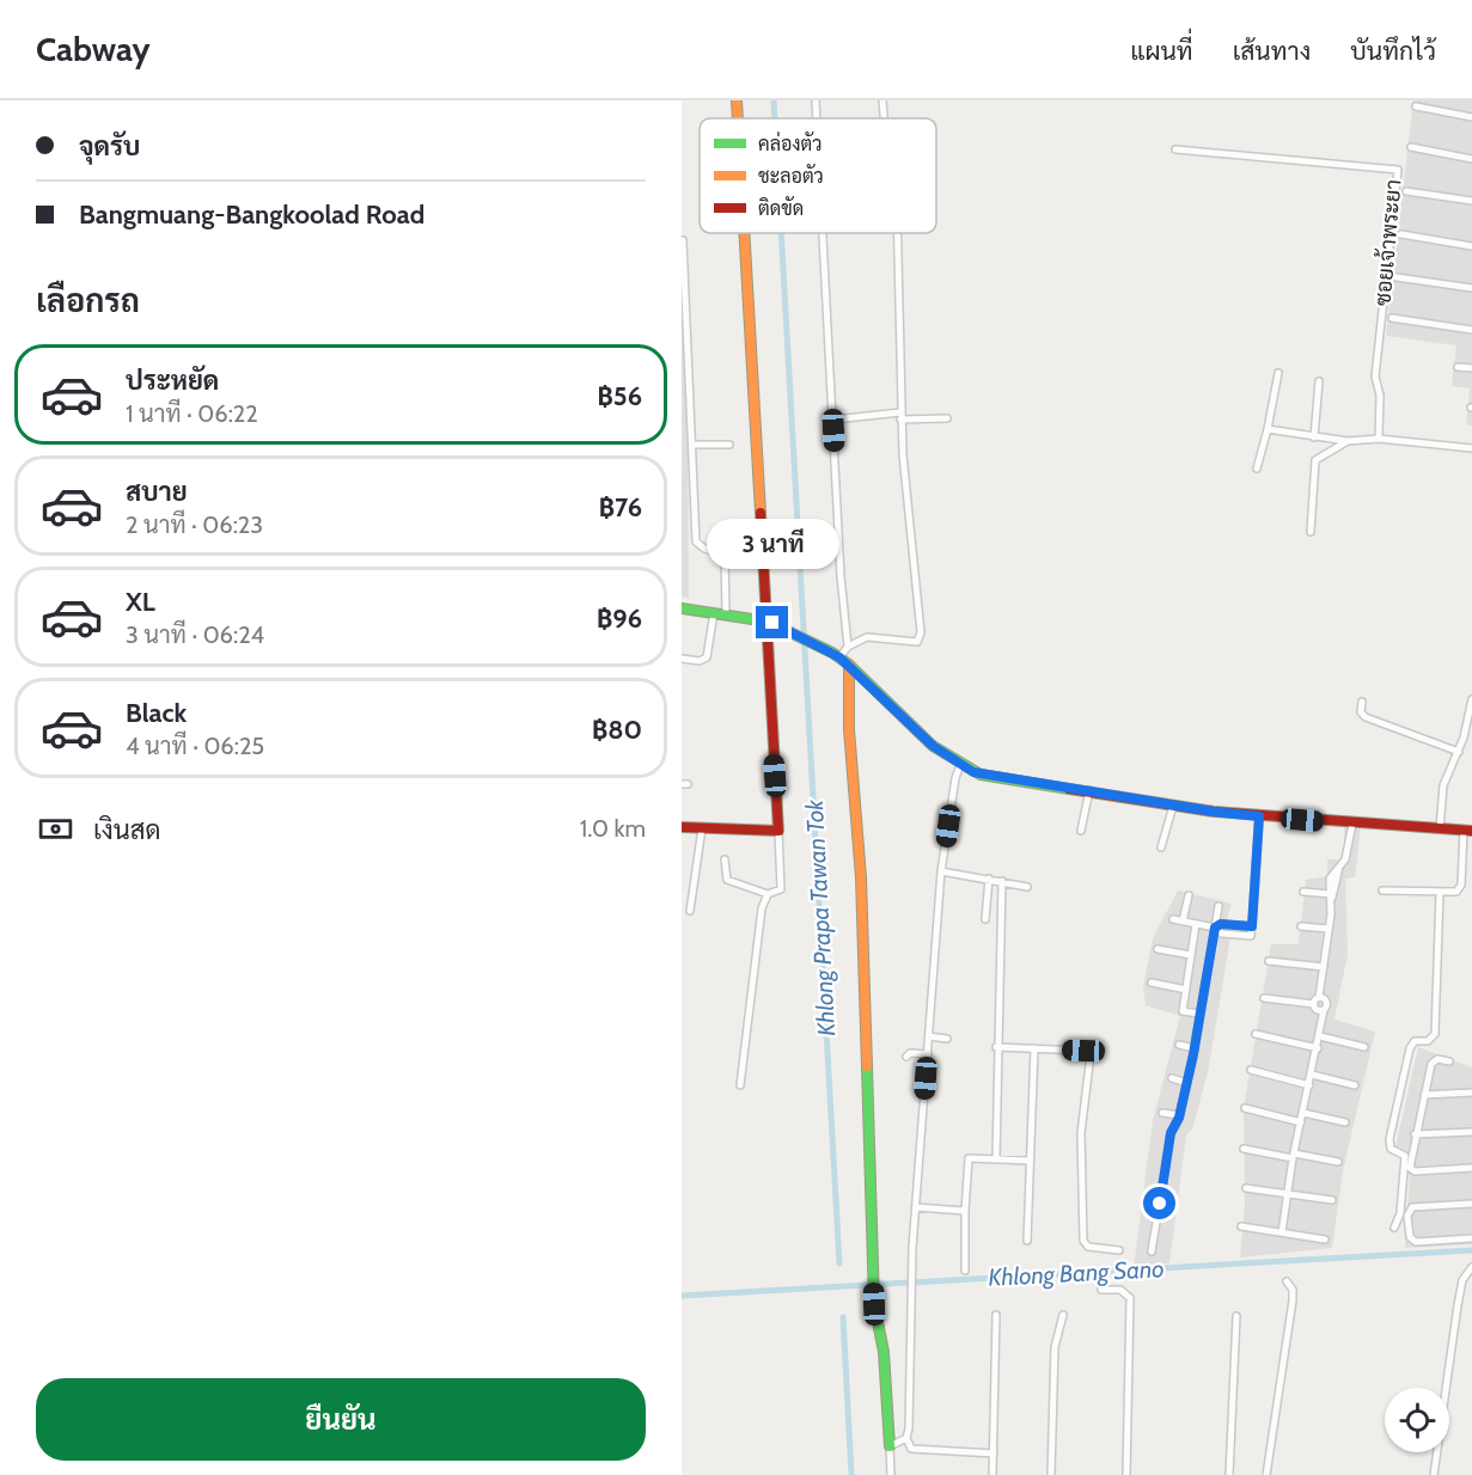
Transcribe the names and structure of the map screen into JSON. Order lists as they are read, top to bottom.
{
  "streets": {
    "street": ["ซอยเจ้าพระยา"]
  },
  "water": ["Khlong Prapa Tawan Tok", "Khlong Bang Sano"],
  "legend": ["คล่องตัว", "ชะลอตัว", "ติดขัด"],
  "page": {
    "header": "Cabway",
    "nav": ["แผนที่", "เส้นทาง", "บันทึกไว้"],
    "banner": ["จุดรับ", "Bangmuang-Bangkoolad Road"],
    "heading": "เลือกรถ",
    "list": [
      {
        "name": "ประหยัด",
        "note": "1 นาที · 06:22",
        "value": "฿56"
      },
      {
        "name": "สบาย",
        "note": "2 นาที · 06:23",
        "value": "฿76"
      },
      {
        "name": "XL",
        "note": "3 นาที · 06:24",
        "value": "฿96"
      },
      {
        "name": "Black",
        "note": "4 นาที · 06:25",
        "value": "฿80"
      }
    ],
    "bubble": "3 นาที",
    "pay": ["เงินสด", "1.0 km"],
    "buttons": "ยืนยัน"
  }
}
